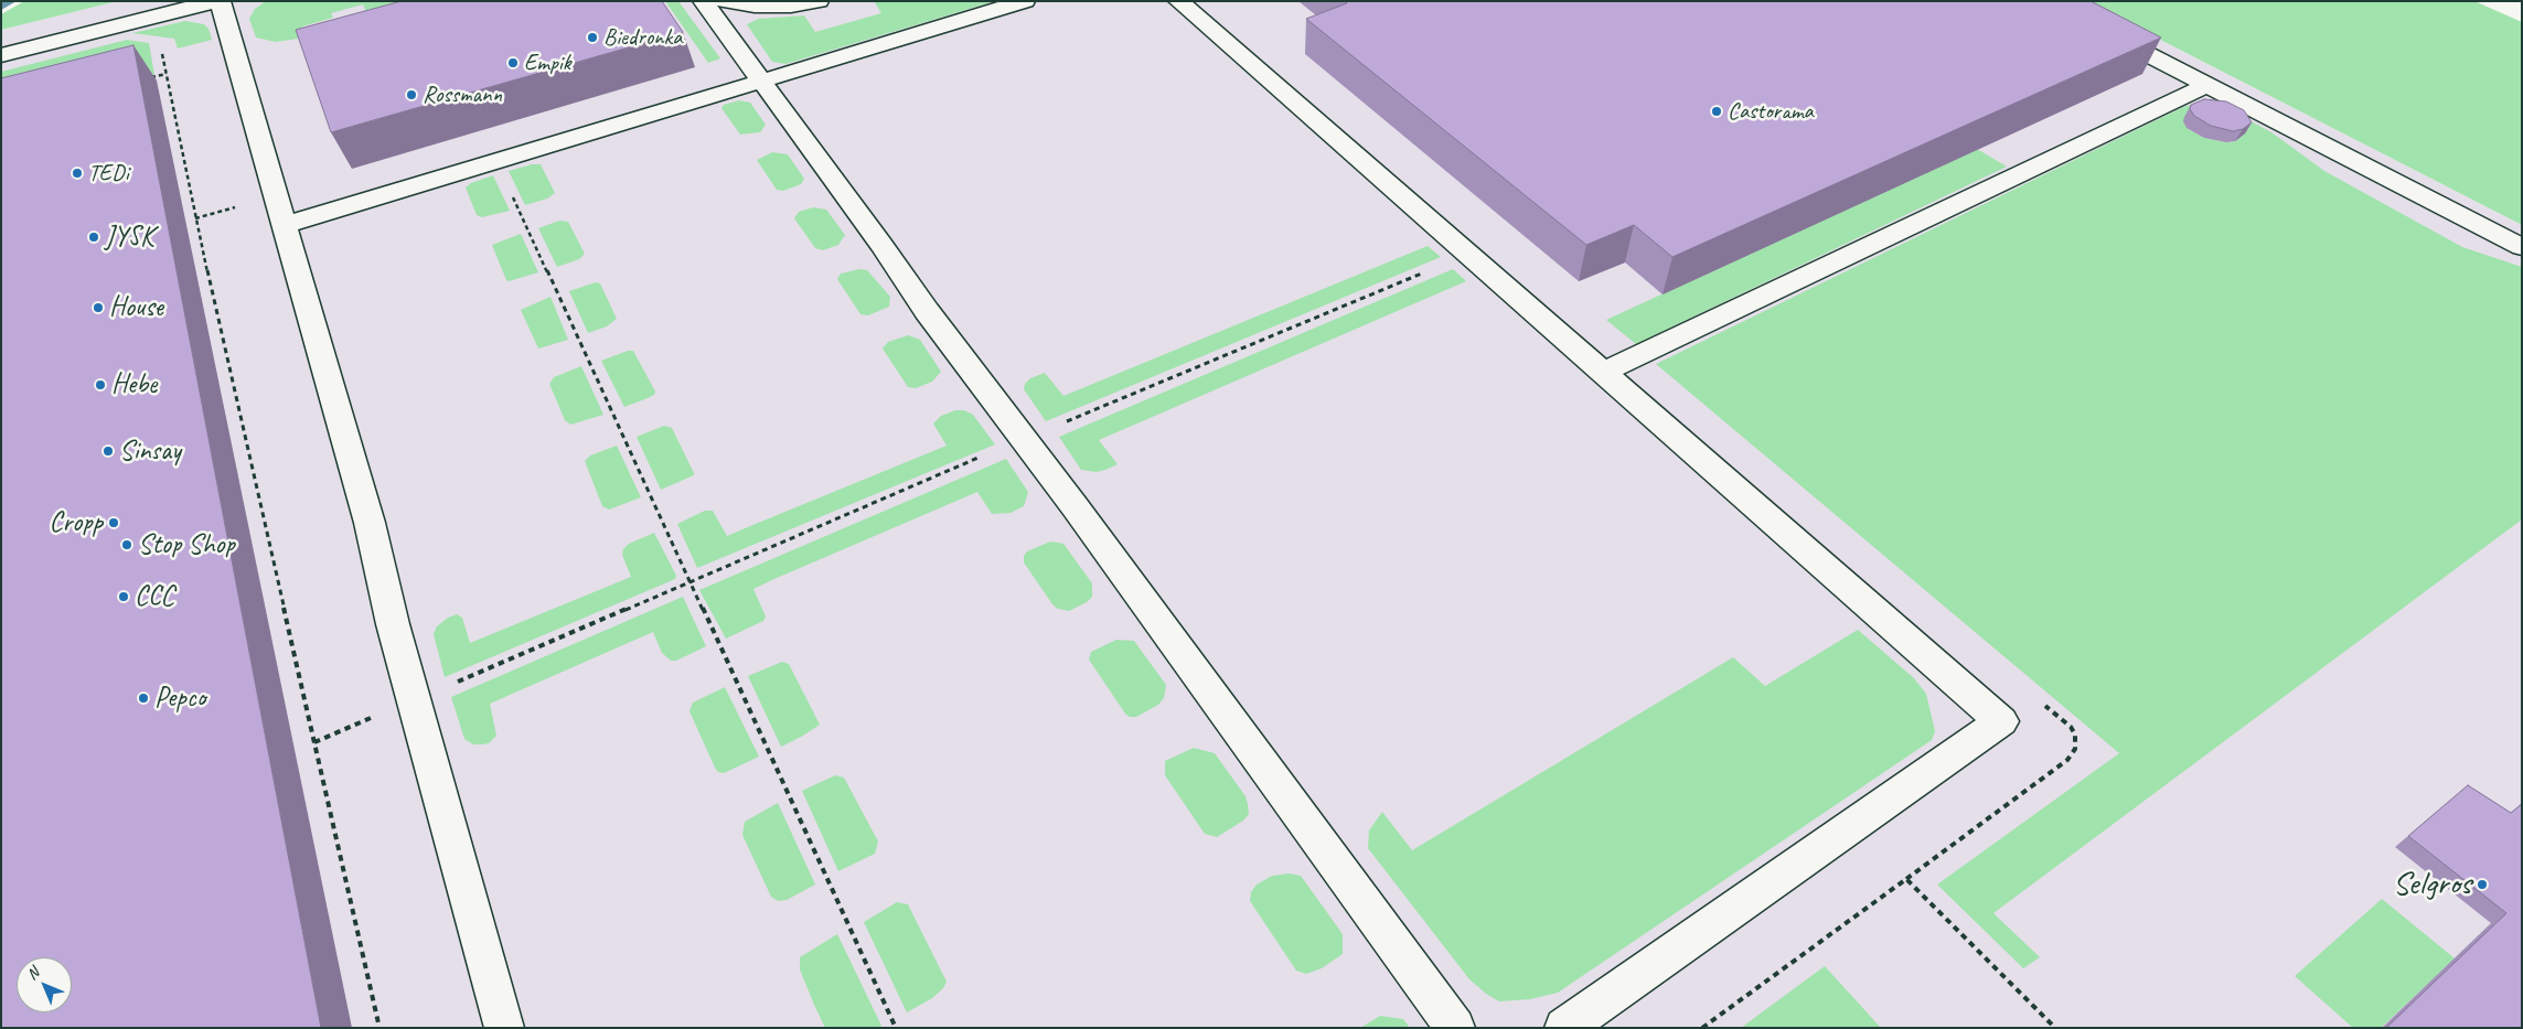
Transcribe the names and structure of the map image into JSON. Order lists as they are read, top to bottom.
{
  "places": [
    "Biedronka",
    "Empik",
    "Rossmann",
    "Castorama",
    "TEDi",
    "JYSK",
    "House",
    "Hebe",
    "Sinsay",
    "Cropp",
    "Stop Shop",
    "CCC",
    "Pepco",
    "Selgros"
  ],
  "north": "top left"
}
